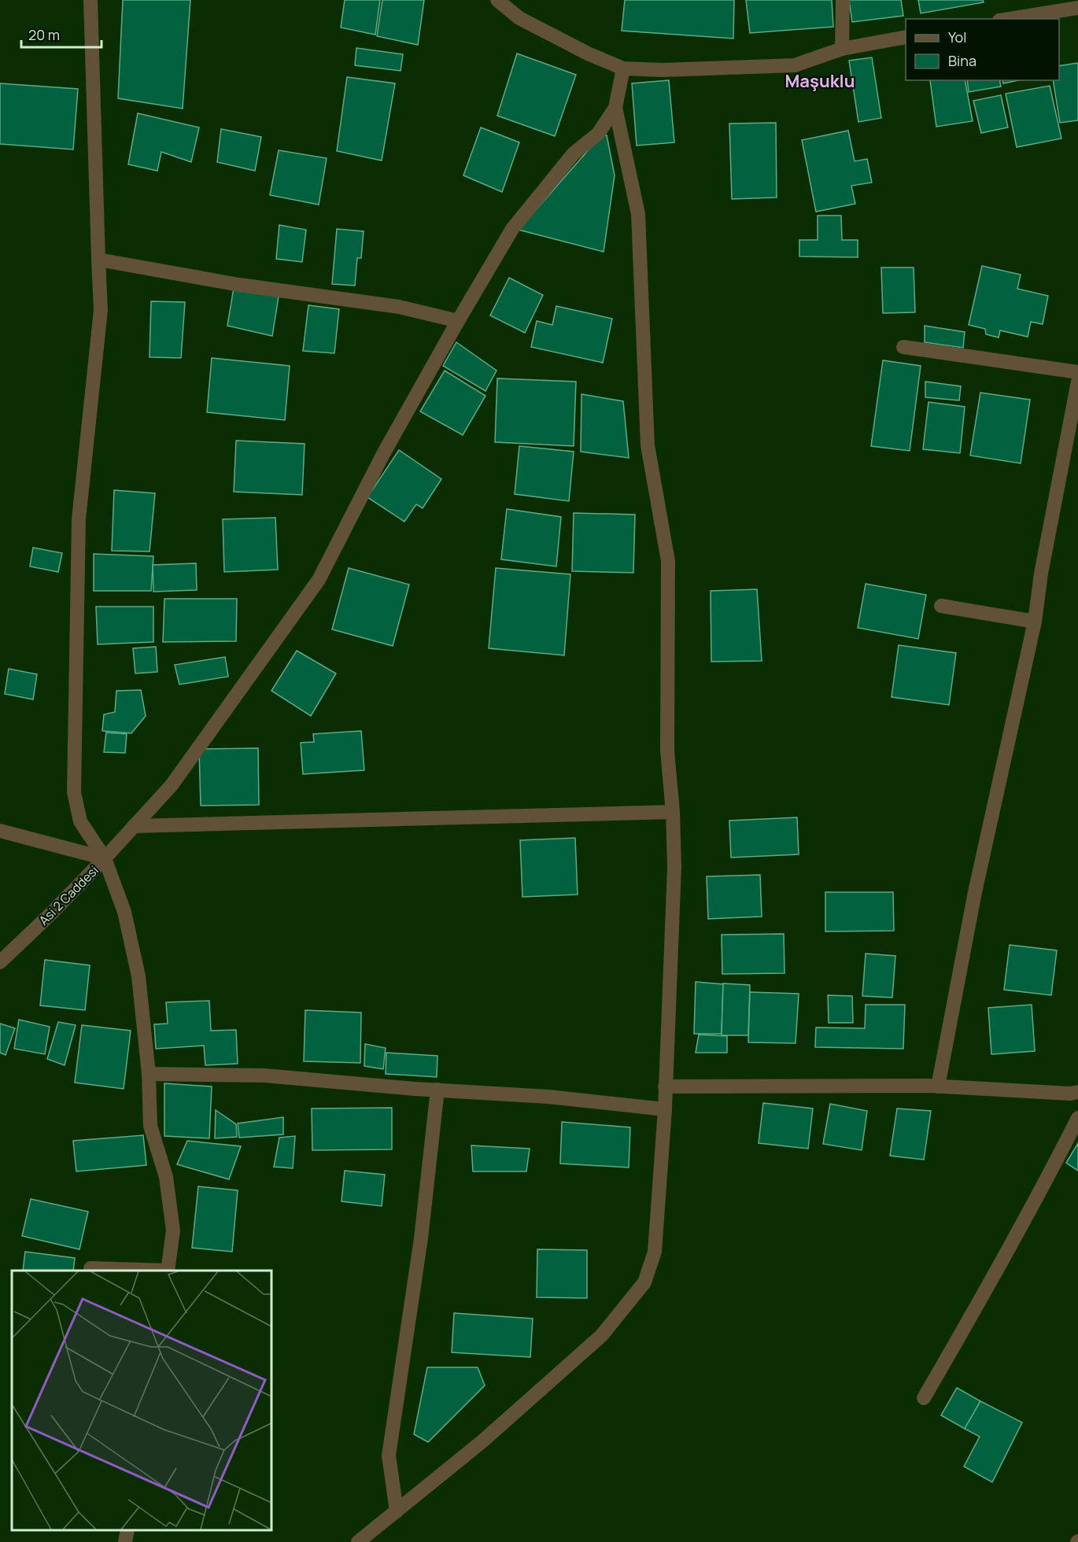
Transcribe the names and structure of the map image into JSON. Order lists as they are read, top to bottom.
{
  "streets": {
    "street": ["Asi 2 Caddesi"]
  },
  "districts": ["Maşuklu"],
  "legend": ["Yol", "Bina"],
  "scale_bar": "20 m"
}
